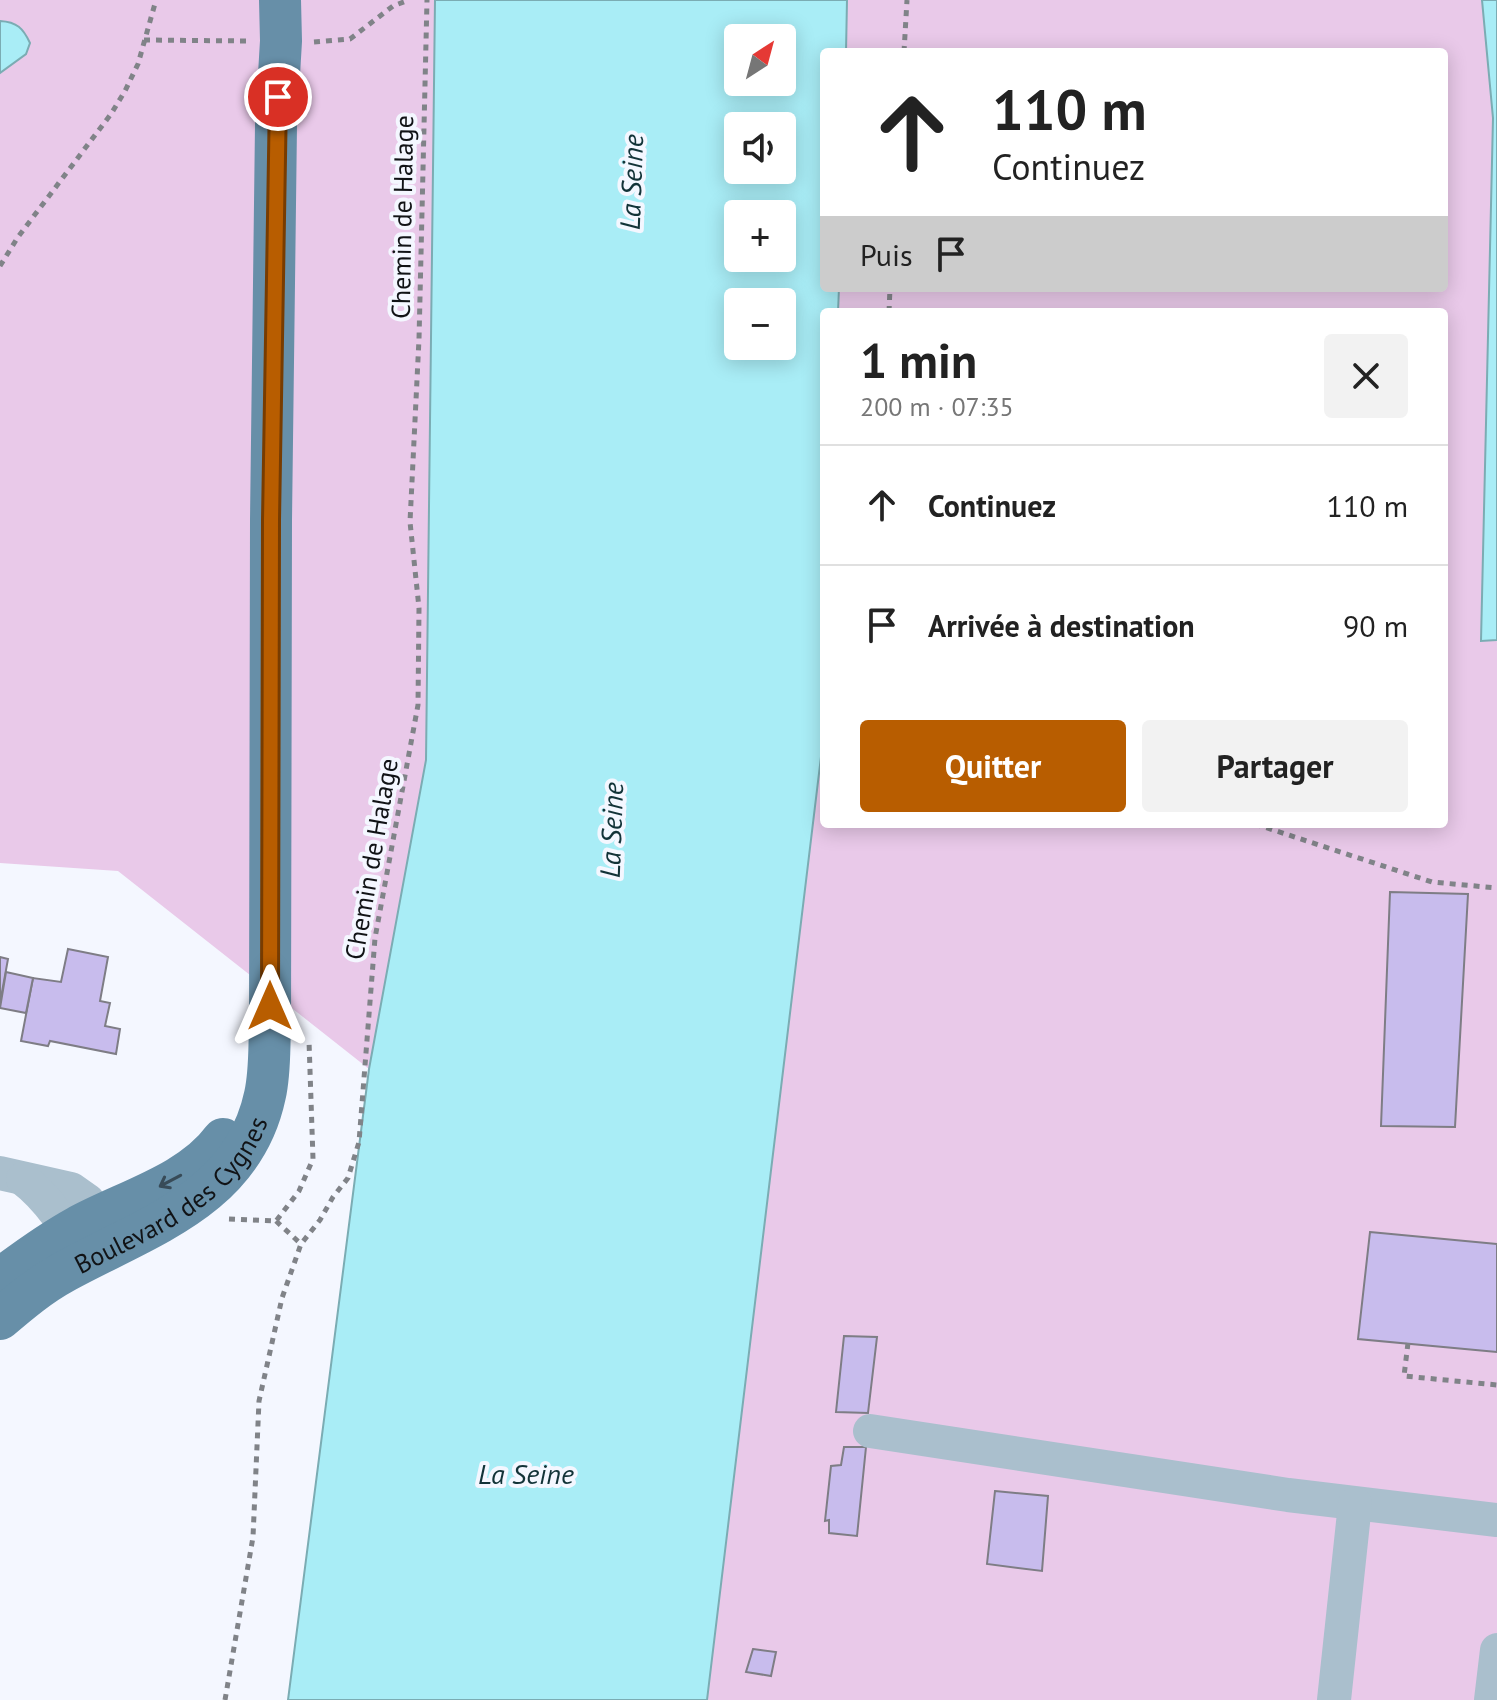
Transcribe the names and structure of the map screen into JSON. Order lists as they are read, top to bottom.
{
  "streets": {
    "main road": ["Boulevard des Cygnes"],
    "path": ["Chemin de Halage"]
  },
  "water": ["La Seine"],
  "north": "top right",
  "page": {
    "map_buttons": ["+", "−"],
    "turn": ["110 m", "Continuez"],
    "then": "Puis",
    "heading": ["1 min", "200 m · 07:35"],
    "list": [
      {
        "name": "Continuez",
        "value": "110 m"
      },
      {
        "name": "Arrivée à destination",
        "value": "90 m"
      }
    ],
    "buttons": ["Quitter", "Partager"]
  }
}
